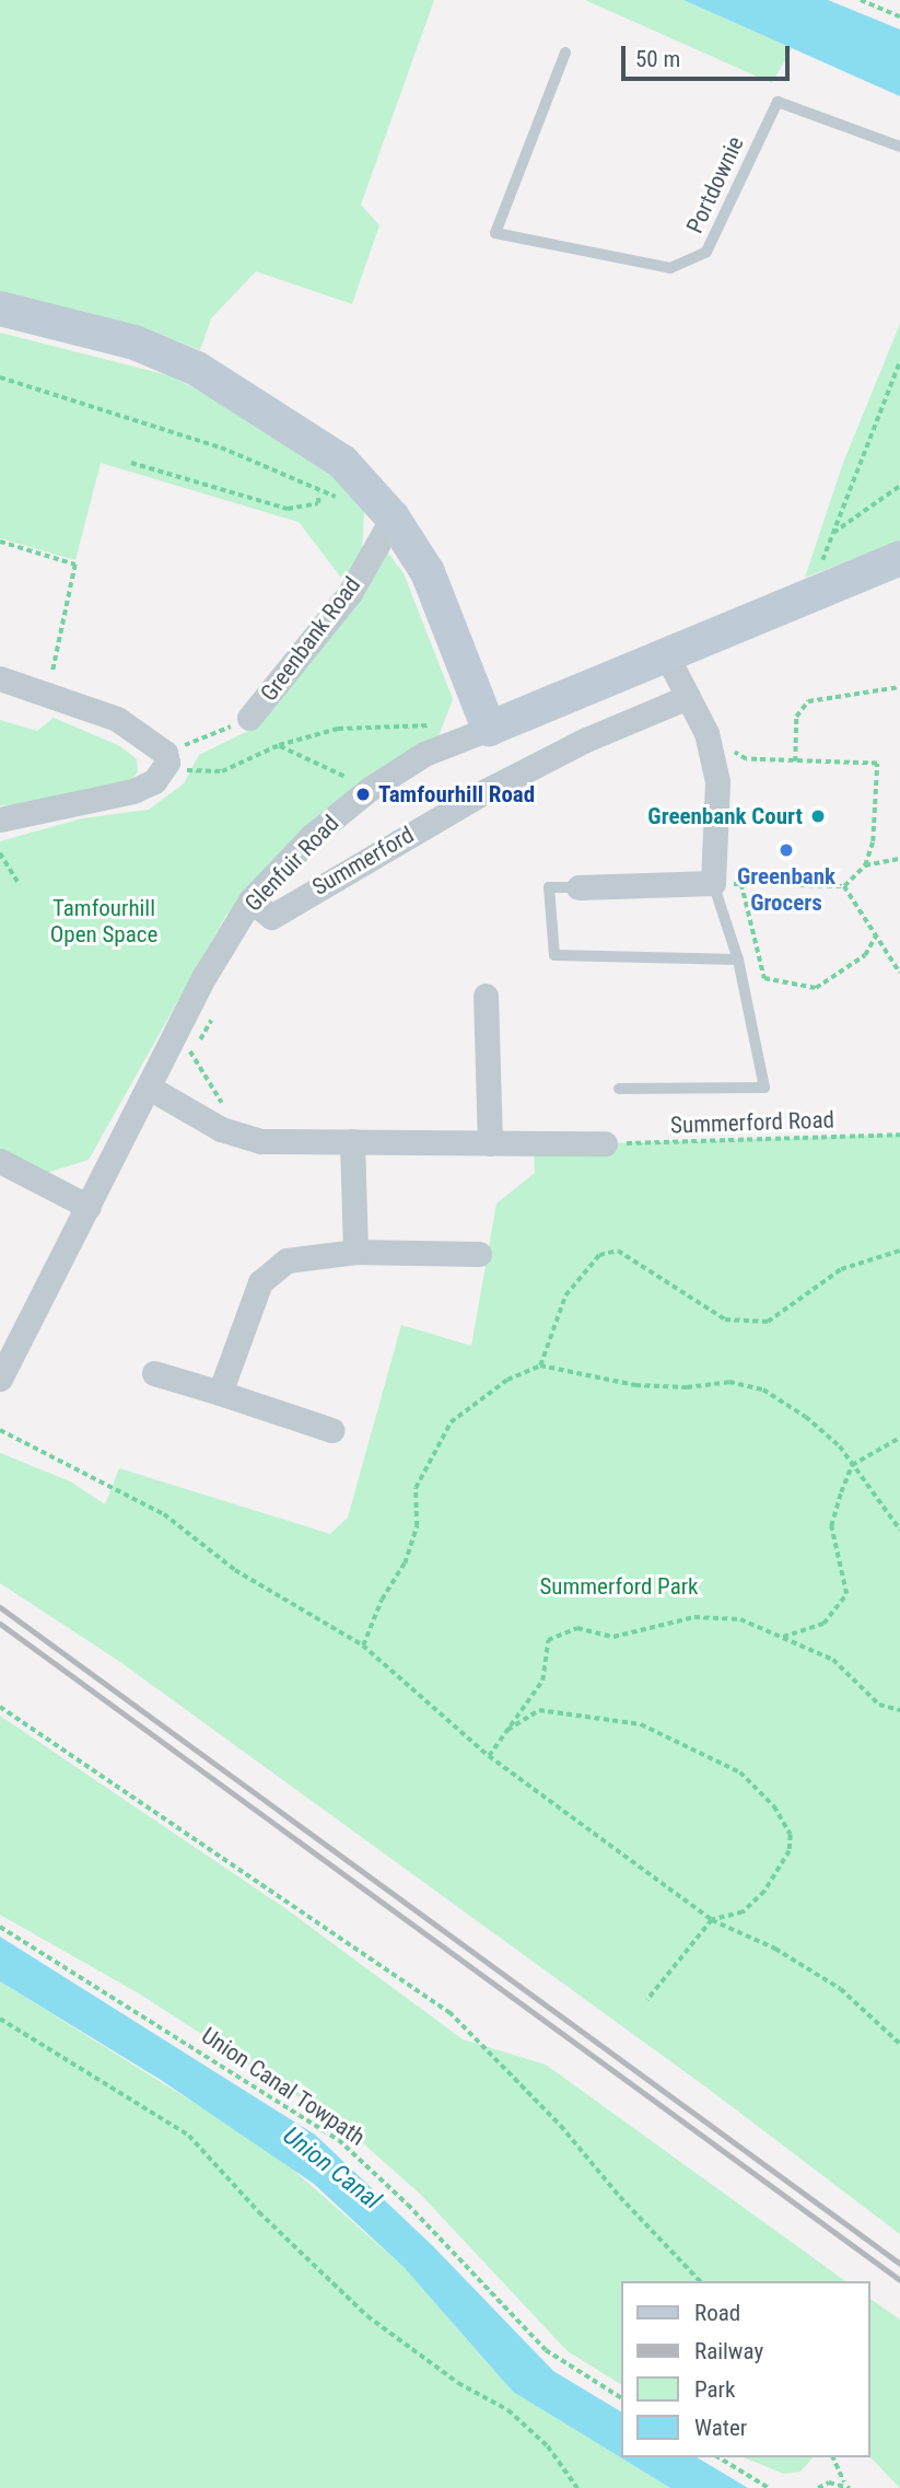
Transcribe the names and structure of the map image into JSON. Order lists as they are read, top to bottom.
{
  "streets": {
    "main road": ["Glenfuir Road"],
    "street": ["Greenbank Road", "Summerford"],
    "lane": ["Portdownie"],
    "path": ["Summerford Road", "Union Canal Towpath"]
  },
  "crossings": [
    ["Summerford", "Glenfuir Road"]
  ],
  "water": ["Union Canal"],
  "parks": ["Tamfourhill Open Space", "Summerford Park"],
  "places": ["Tamfourhill Road", "Greenbank Court", "Greenbank Grocers"],
  "legend": [
    "Road",
    "Railway",
    "Park",
    "Water"
  ],
  "scale_bar": "50 m"
}
